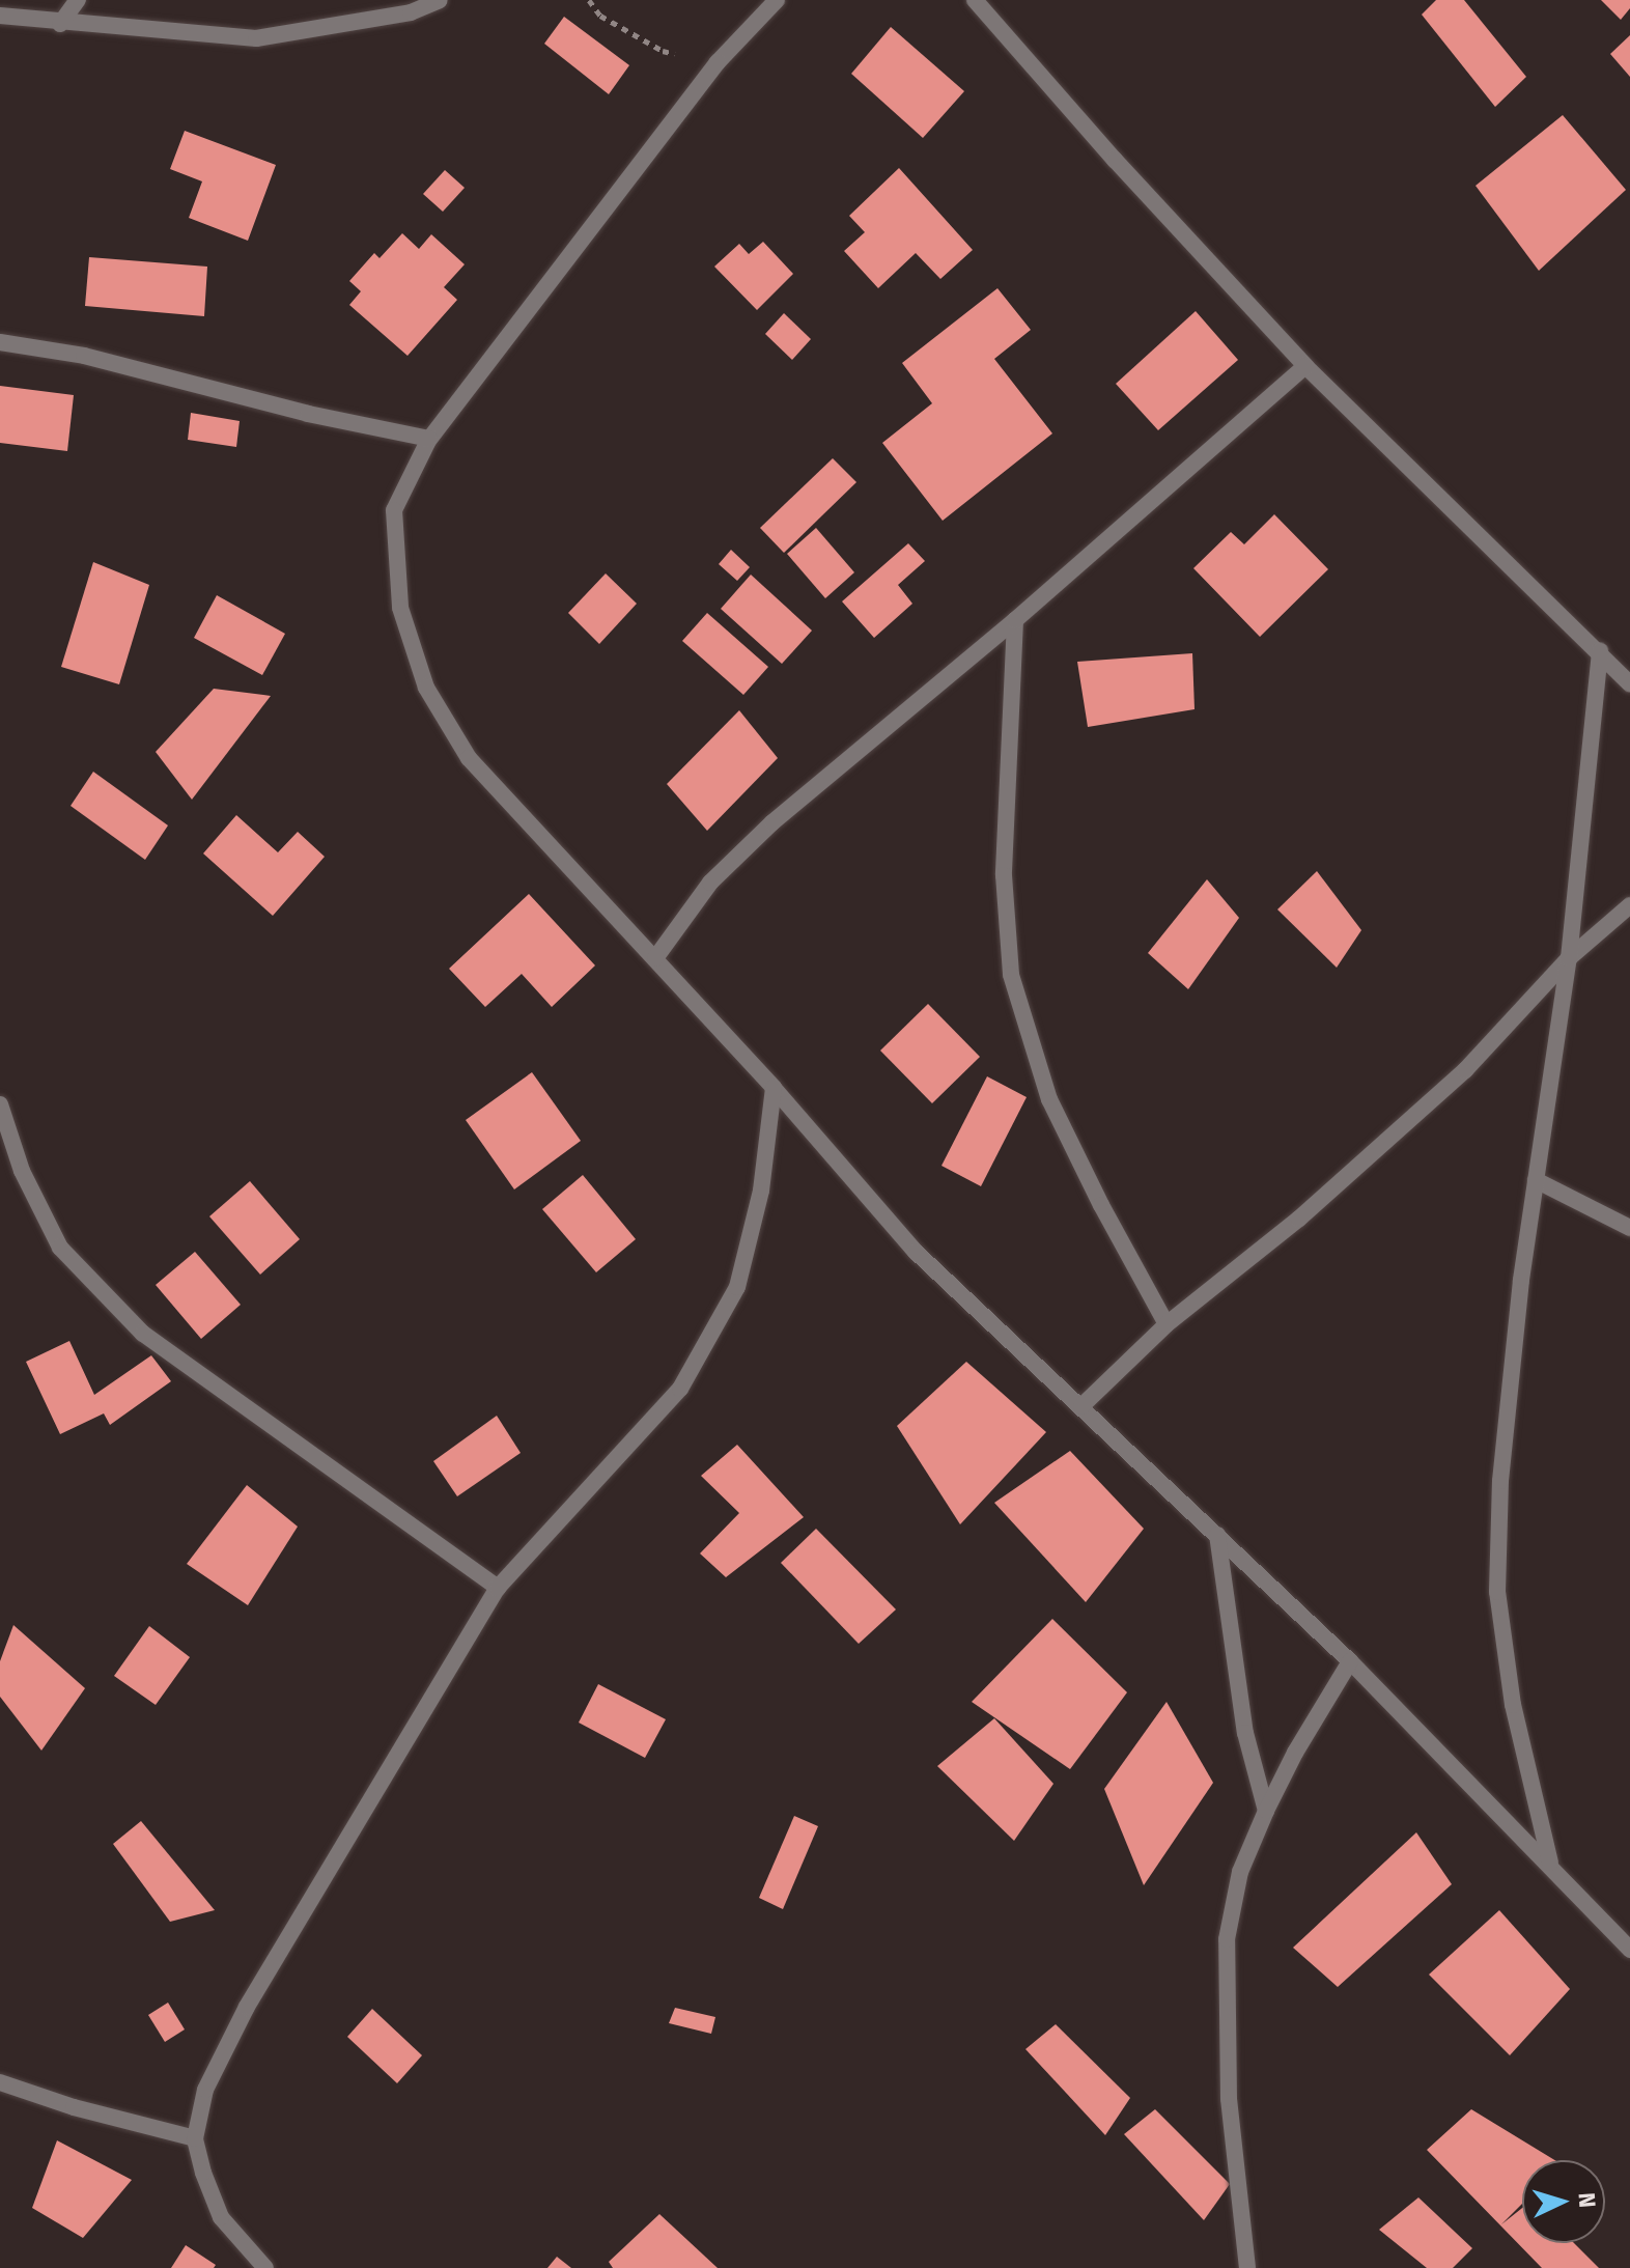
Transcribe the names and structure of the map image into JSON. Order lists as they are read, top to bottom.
{
  "north": "right"
}
